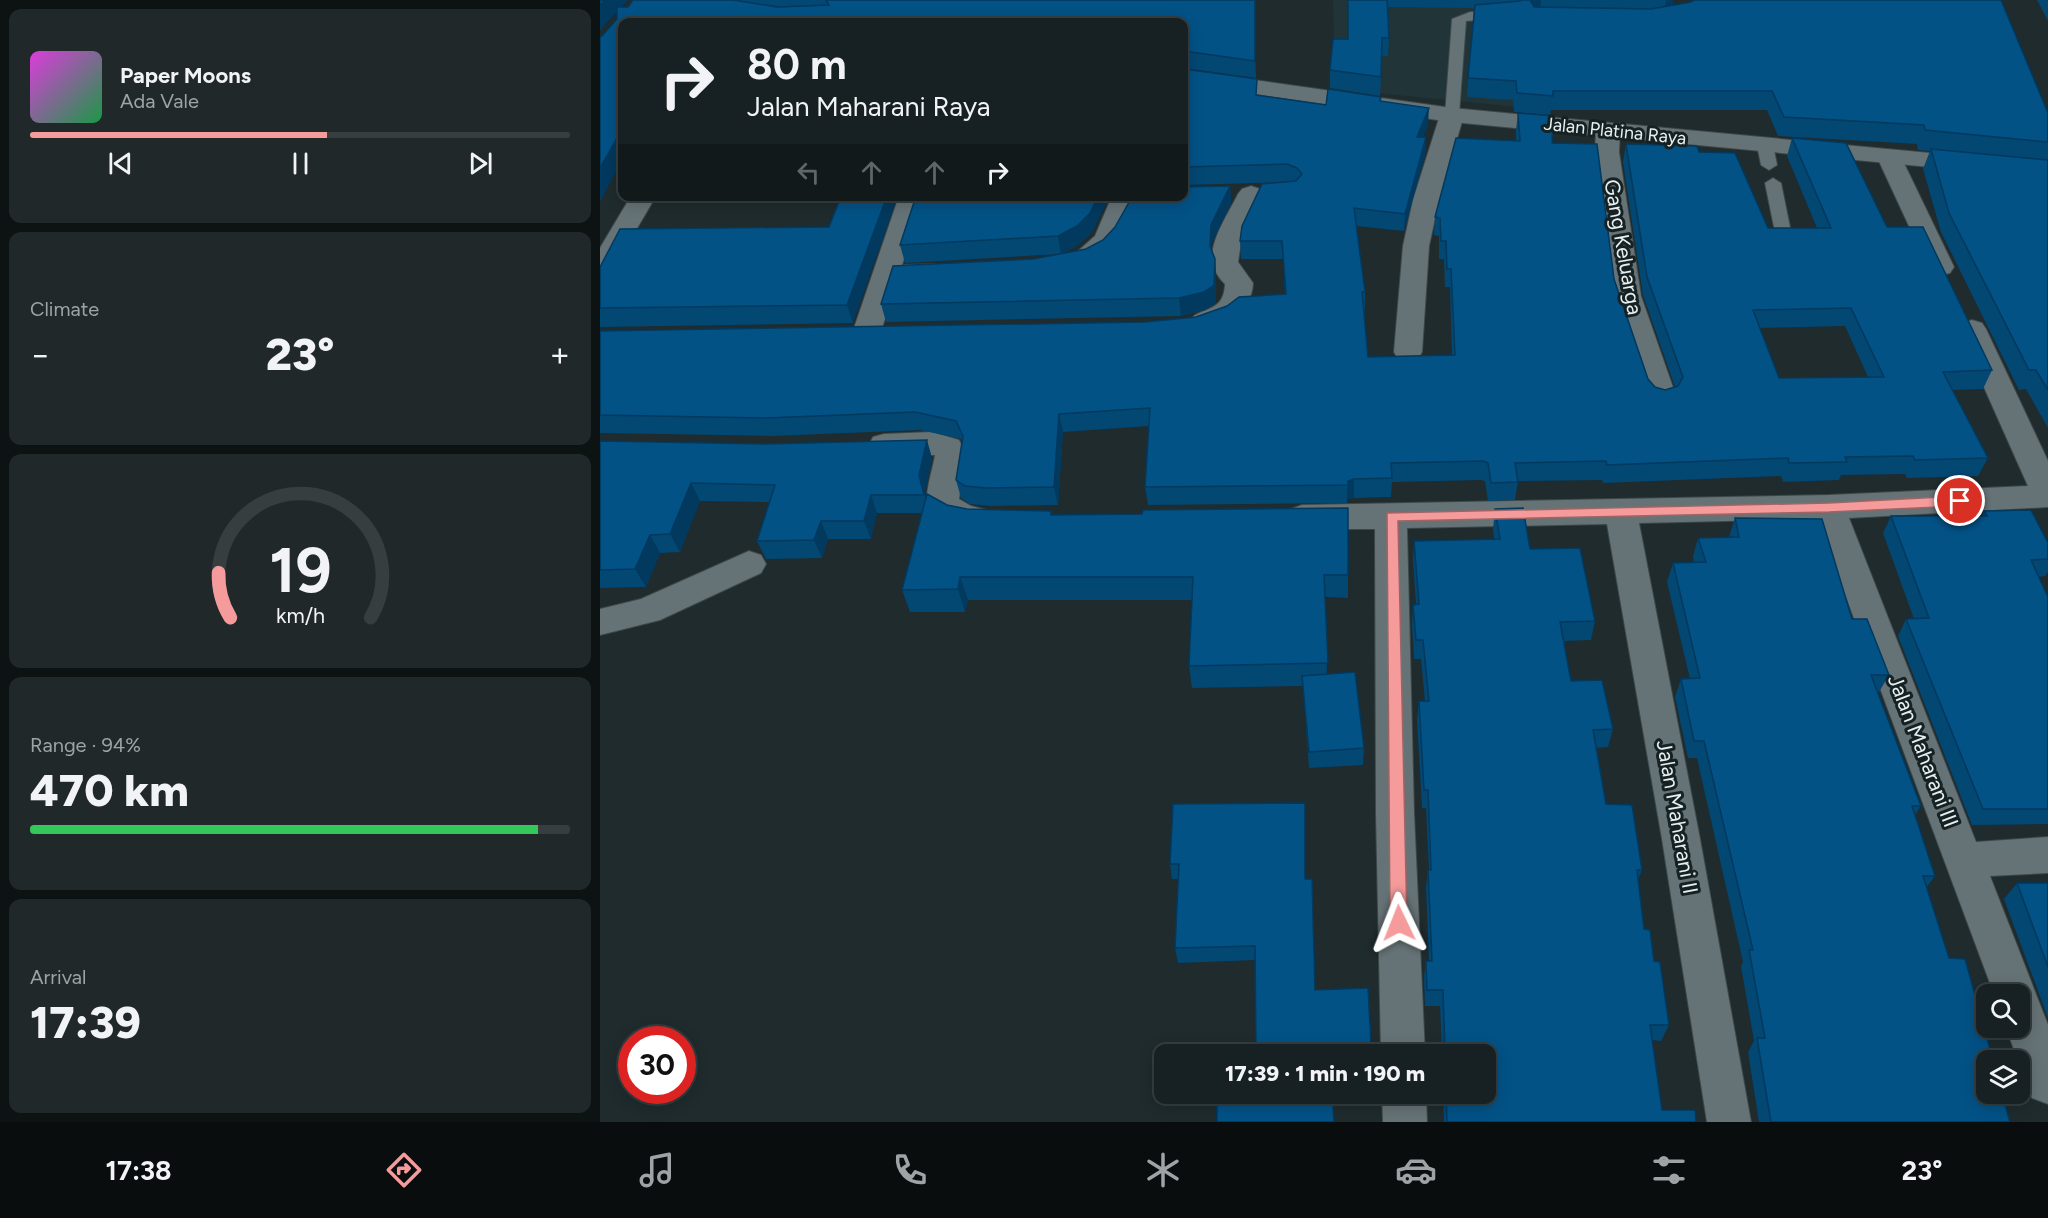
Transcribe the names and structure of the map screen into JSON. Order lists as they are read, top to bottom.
{
  "streets": {
    "street": [
      "Jalan Platina Raya",
      "Gang Keluarga",
      "Jalan Maharani III",
      "Jalan Maharani II"
    ]
  },
  "crossings": [
    ["Jalan Platina Raya", "Gang Keluarga"]
  ],
  "page": {
    "turn": ["80 m", "Jalan Maharani Raya"],
    "song": ["Paper Moons", "Ada Vale"],
    "tile": [
      "Climate",
      ["Range · 94%", "470 km"],
      ["Arrival", "17:39"]
    ],
    "heat": ["−", "23°", "+"],
    "limit": "30",
    "trip": "17:39 · 1 min · 190 m",
    "tabs": ["17:38", "23°"],
    "gauge": ["19", "km/h"]
  }
}
